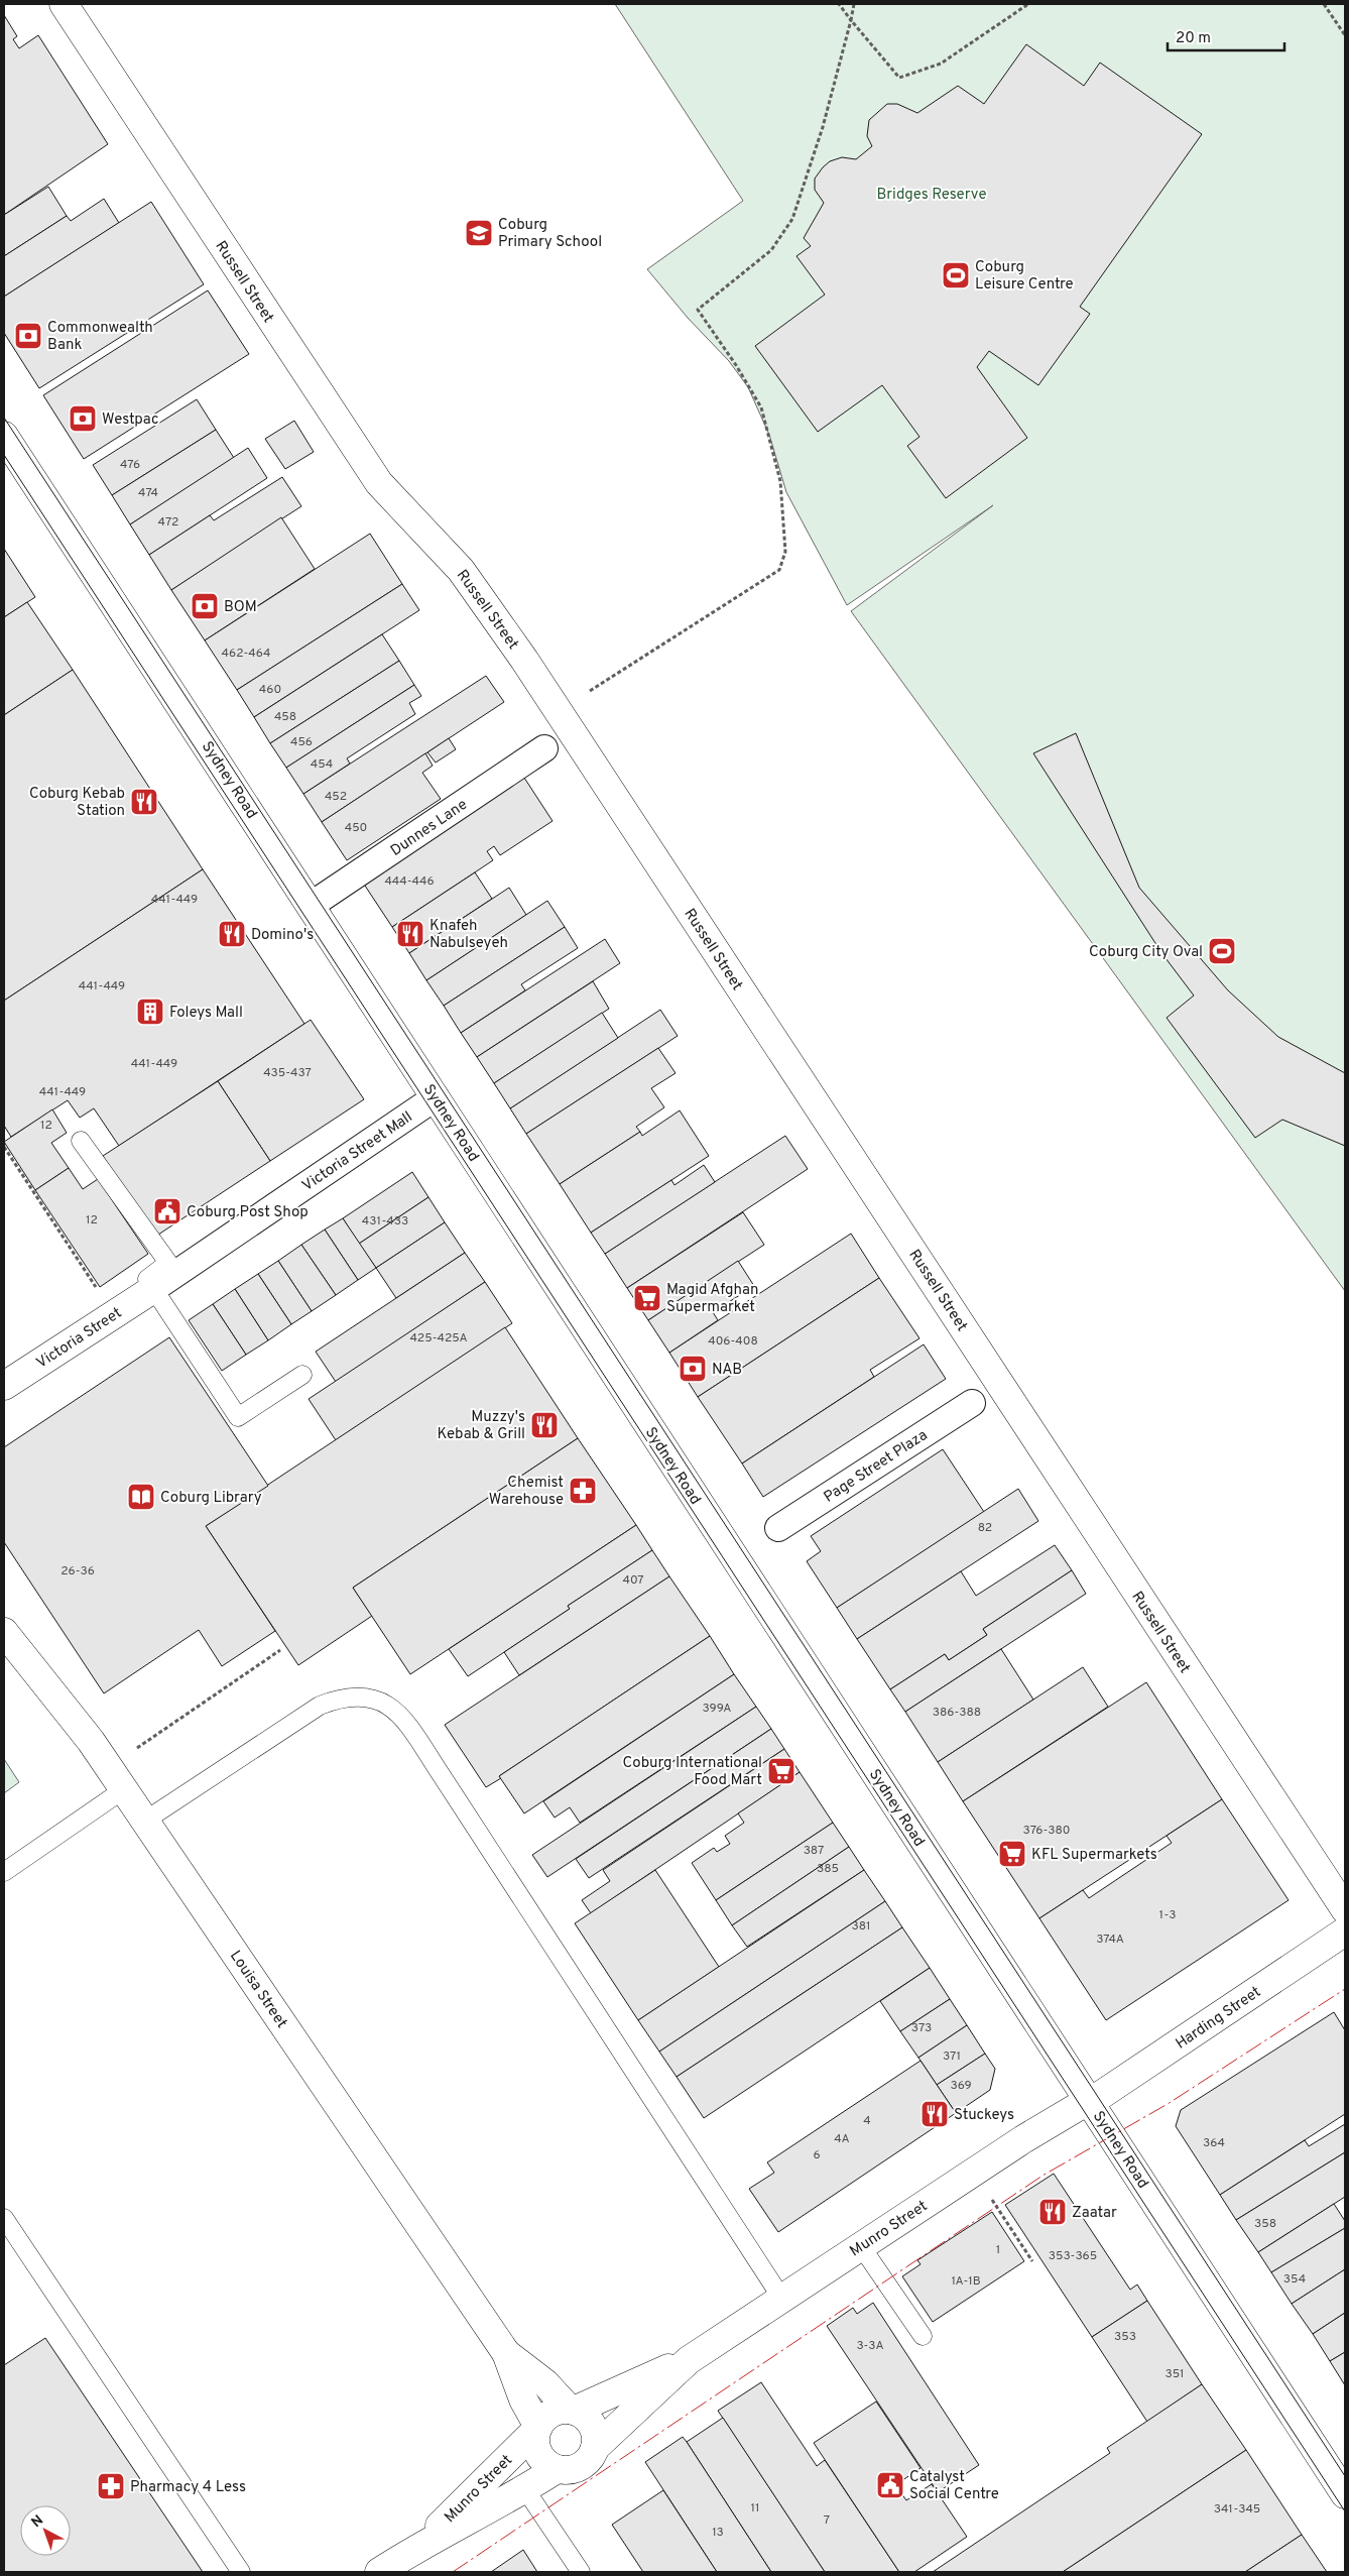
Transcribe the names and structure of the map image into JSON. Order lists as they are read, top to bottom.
{
  "streets": {
    "main road": [
      "Russell Street",
      "Sydney Road",
      "Victoria Street",
      "Louisa Street",
      "Harding Street",
      "Munro Street"
    ],
    "street": ["Dunnes Lane", "Victoria Street Mall", "Page Street Plaza"]
  },
  "crossings": [
    ["Sydney Road", "Dunnes Lane"],
    ["Sydney Road", "Victoria Street Mall"],
    ["Sydney Road", "Harding Street"],
    ["Sydney Road", "Munro Street"],
    ["Victoria Street Mall", "Victoria Street"],
    ["Louisa Street", "Munro Street"],
    ["Harding Street", "Munro Street"]
  ],
  "parks": ["Bridges Reserve"],
  "places": {
    "school or university": ["Coburg Primary School"],
    "sports": ["Coburg Leisure Centre", "Coburg City Oval"],
    "bank": [
      "Commonwealth Bank",
      "Westpac",
      "BOM",
      "NAB"
    ],
    "restaurant": [
      "Coburg Kebab Station",
      "Domino's",
      "Knafeh Nabulseyeh",
      "Muzzy's Kebab & Grill",
      "Stuckeys",
      "Zaatar"
    ],
    "building": ["Foleys Mall"],
    "public building": ["Coburg Post Shop", "Catalyst Social Centre"],
    "supermarket": ["Magid Afghan Supermarket", "Coburg International Food Mart", "KFL Supermarkets"],
    "pharmacy": ["Chemist Warehouse", "Pharmacy 4 Less"],
    "library": ["Coburg Library"]
  },
  "house_numbers": [
    "476",
    "474",
    "472",
    "462-464",
    "460",
    "458",
    "456",
    "454",
    "452",
    "450",
    "444-446",
    "441-449",
    "441-449",
    "441-449",
    "435-437",
    "441-449",
    "12",
    "12",
    "431-433",
    "425-425A",
    "406-408",
    "82",
    "26-36",
    "407",
    "399A",
    "386-388",
    "376-380",
    "387",
    "385",
    "1-3",
    "381",
    "374A",
    "373",
    "371",
    "369",
    "4",
    "4A",
    "364",
    "6",
    "358",
    "1",
    "353-365",
    "354",
    "1A-1B",
    "353",
    "3-3A",
    "351",
    "11",
    "341-345",
    "7",
    "13"
  ],
  "scale_bar": "20 m",
  "north": "top left"
}
